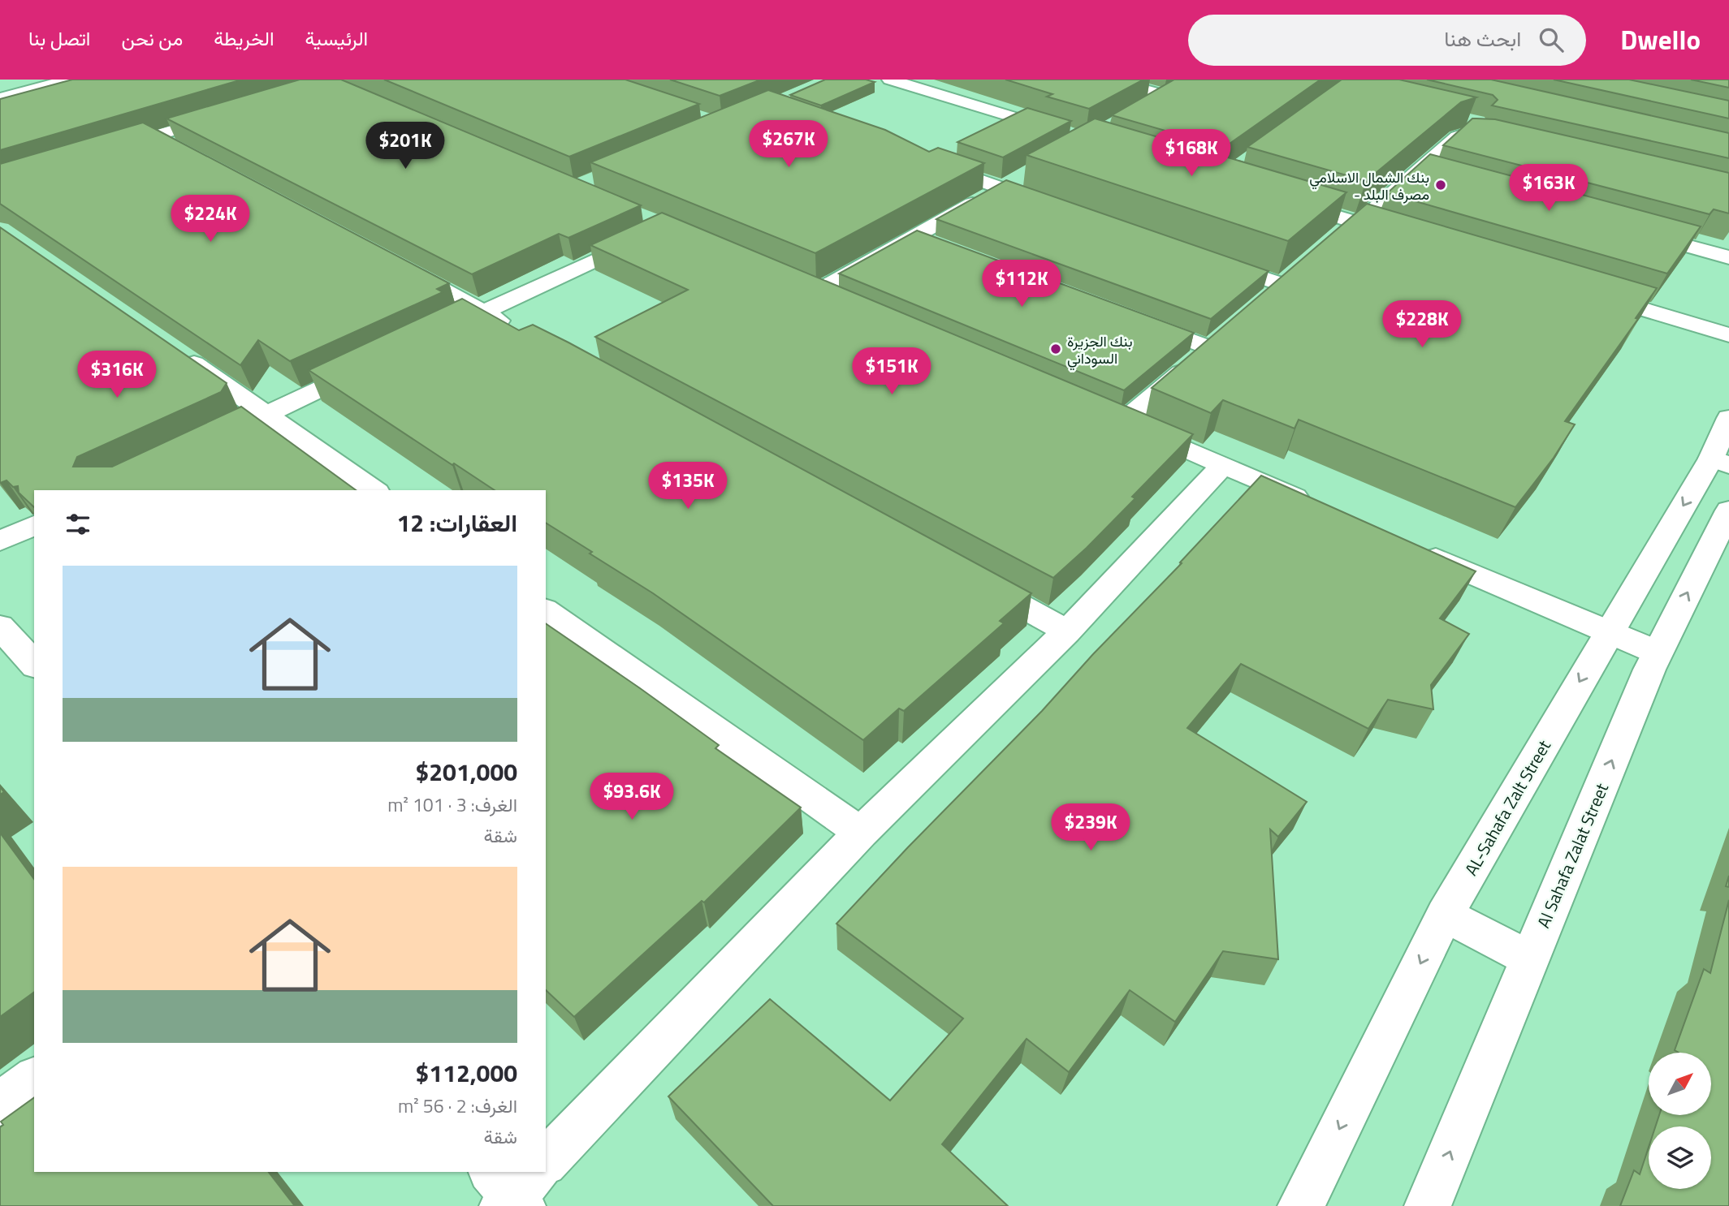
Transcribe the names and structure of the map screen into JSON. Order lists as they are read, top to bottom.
{
  "streets": {
    "main road": ["AL-Sahafa Zalt Street", "Al Sahafa Zalat Street"]
  },
  "one_way": ["AL-Sahafa Zalt Street", "Al Sahafa Zalat Street"],
  "places": ["بنك الشمال الاسلامي - مصرف البلد", "بنك الجزيرة السوداني"],
  "north": "top right",
  "page": {
    "header": "Dwello",
    "search": "ابحث هنا",
    "nav": [
      "الرئيسية",
      "الخريطة",
      "من نحن",
      "اتصل بنا"
    ],
    "price": [
      "$267K",
      "$201K",
      "$168K",
      "$163K",
      "$224K",
      "$112K",
      "$228K",
      "$151K",
      "$316K",
      "$135K",
      "$93.6K",
      "$239K"
    ],
    "heading": "العقارات: 12",
    "list": [
      {
        "name": "$201,000",
        "note": "الغرف: 3 · 101 m² · شقة"
      },
      {
        "name": "$112,000",
        "note": "الغرف: 2 · 56 m² · شقة"
      }
    ]
  }
}
